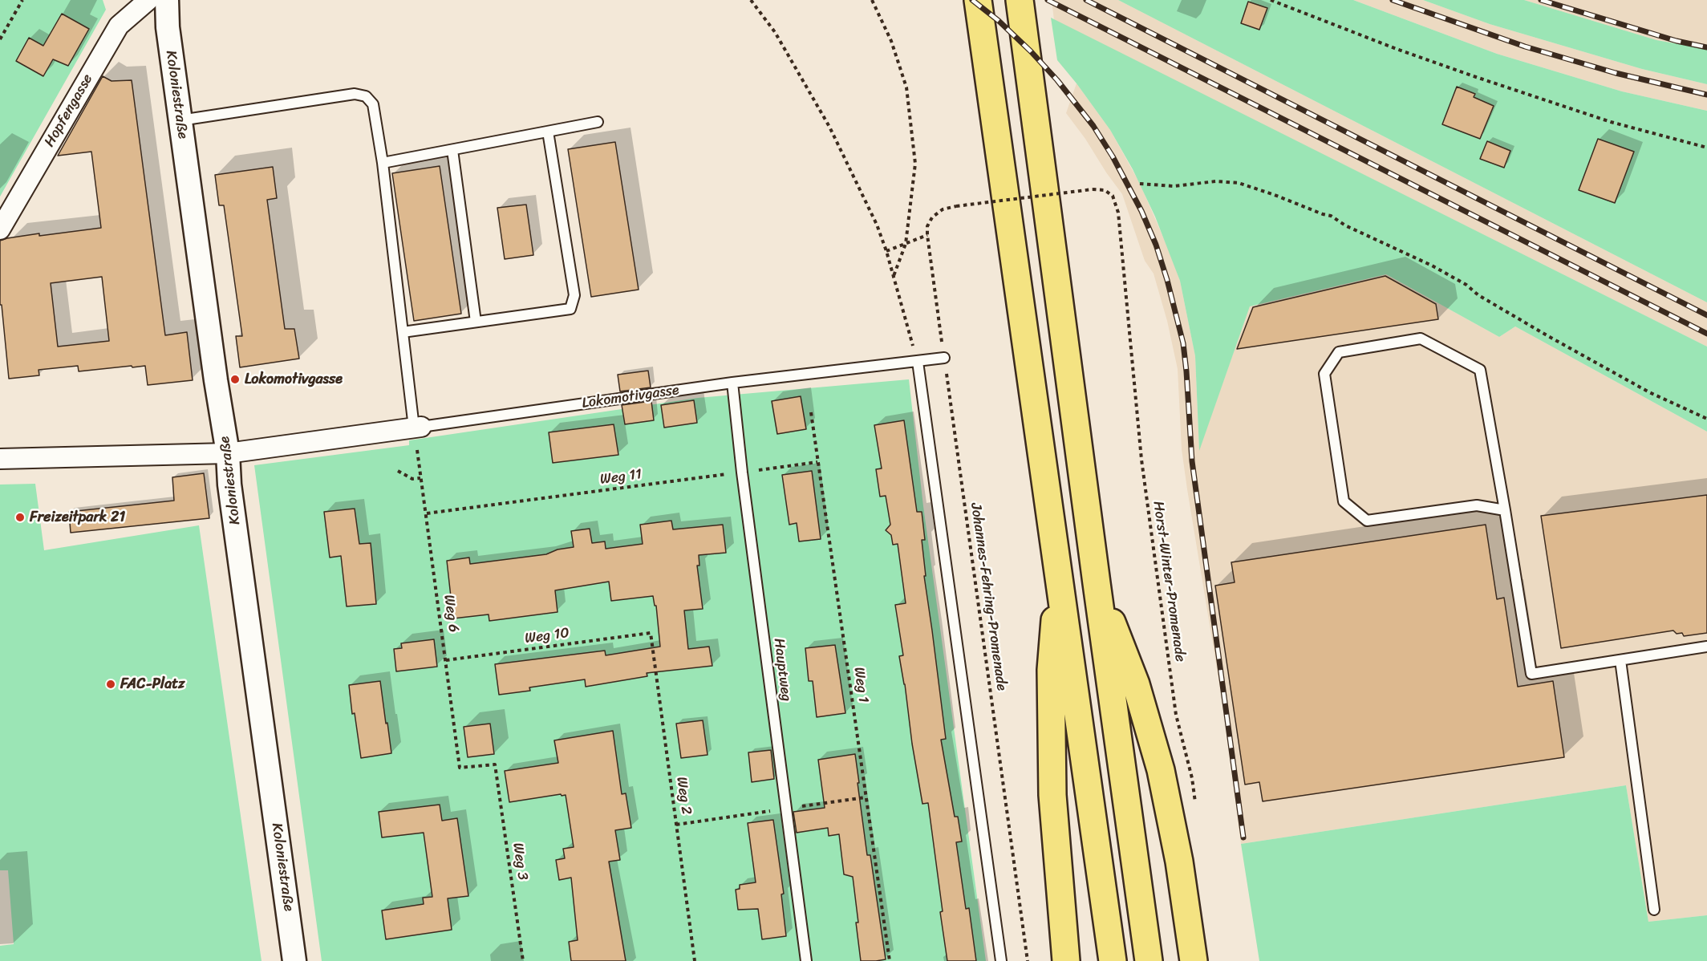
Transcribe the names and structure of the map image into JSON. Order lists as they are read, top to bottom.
{
  "streets": {
    "street": ["Koloniestraße", "Hopfengasse", "Lokomotivgasse"],
    "lane": ["Hauptweg"],
    "path": [
      "Weg 11",
      "Horst-Winter-Promenade",
      "Johannes-Fehring-Promenade",
      "Weg 6",
      "Weg 10",
      "Weg 1",
      "Weg 2",
      "Weg 3"
    ]
  },
  "crossings": [
    ["Koloniestraße", "Lokomotivgasse"],
    ["Lokomotivgasse", "Johannes-Fehring-Promenade"],
    ["Lokomotivgasse", "Weg 6"],
    ["Lokomotivgasse", "Hauptweg"],
    ["Weg 11", "Weg 6"],
    ["Weg 11", "Hauptweg"],
    ["Weg 11", "Weg 1"],
    ["Horst-Winter-Promenade", "Johannes-Fehring-Promenade"],
    ["Weg 6", "Weg 10"],
    ["Weg 6", "Weg 3"],
    ["Weg 10", "Weg 2"]
  ],
  "places": ["Lokomotivgasse", "Freizeitpark 21", "FAC-Platz"]
}
